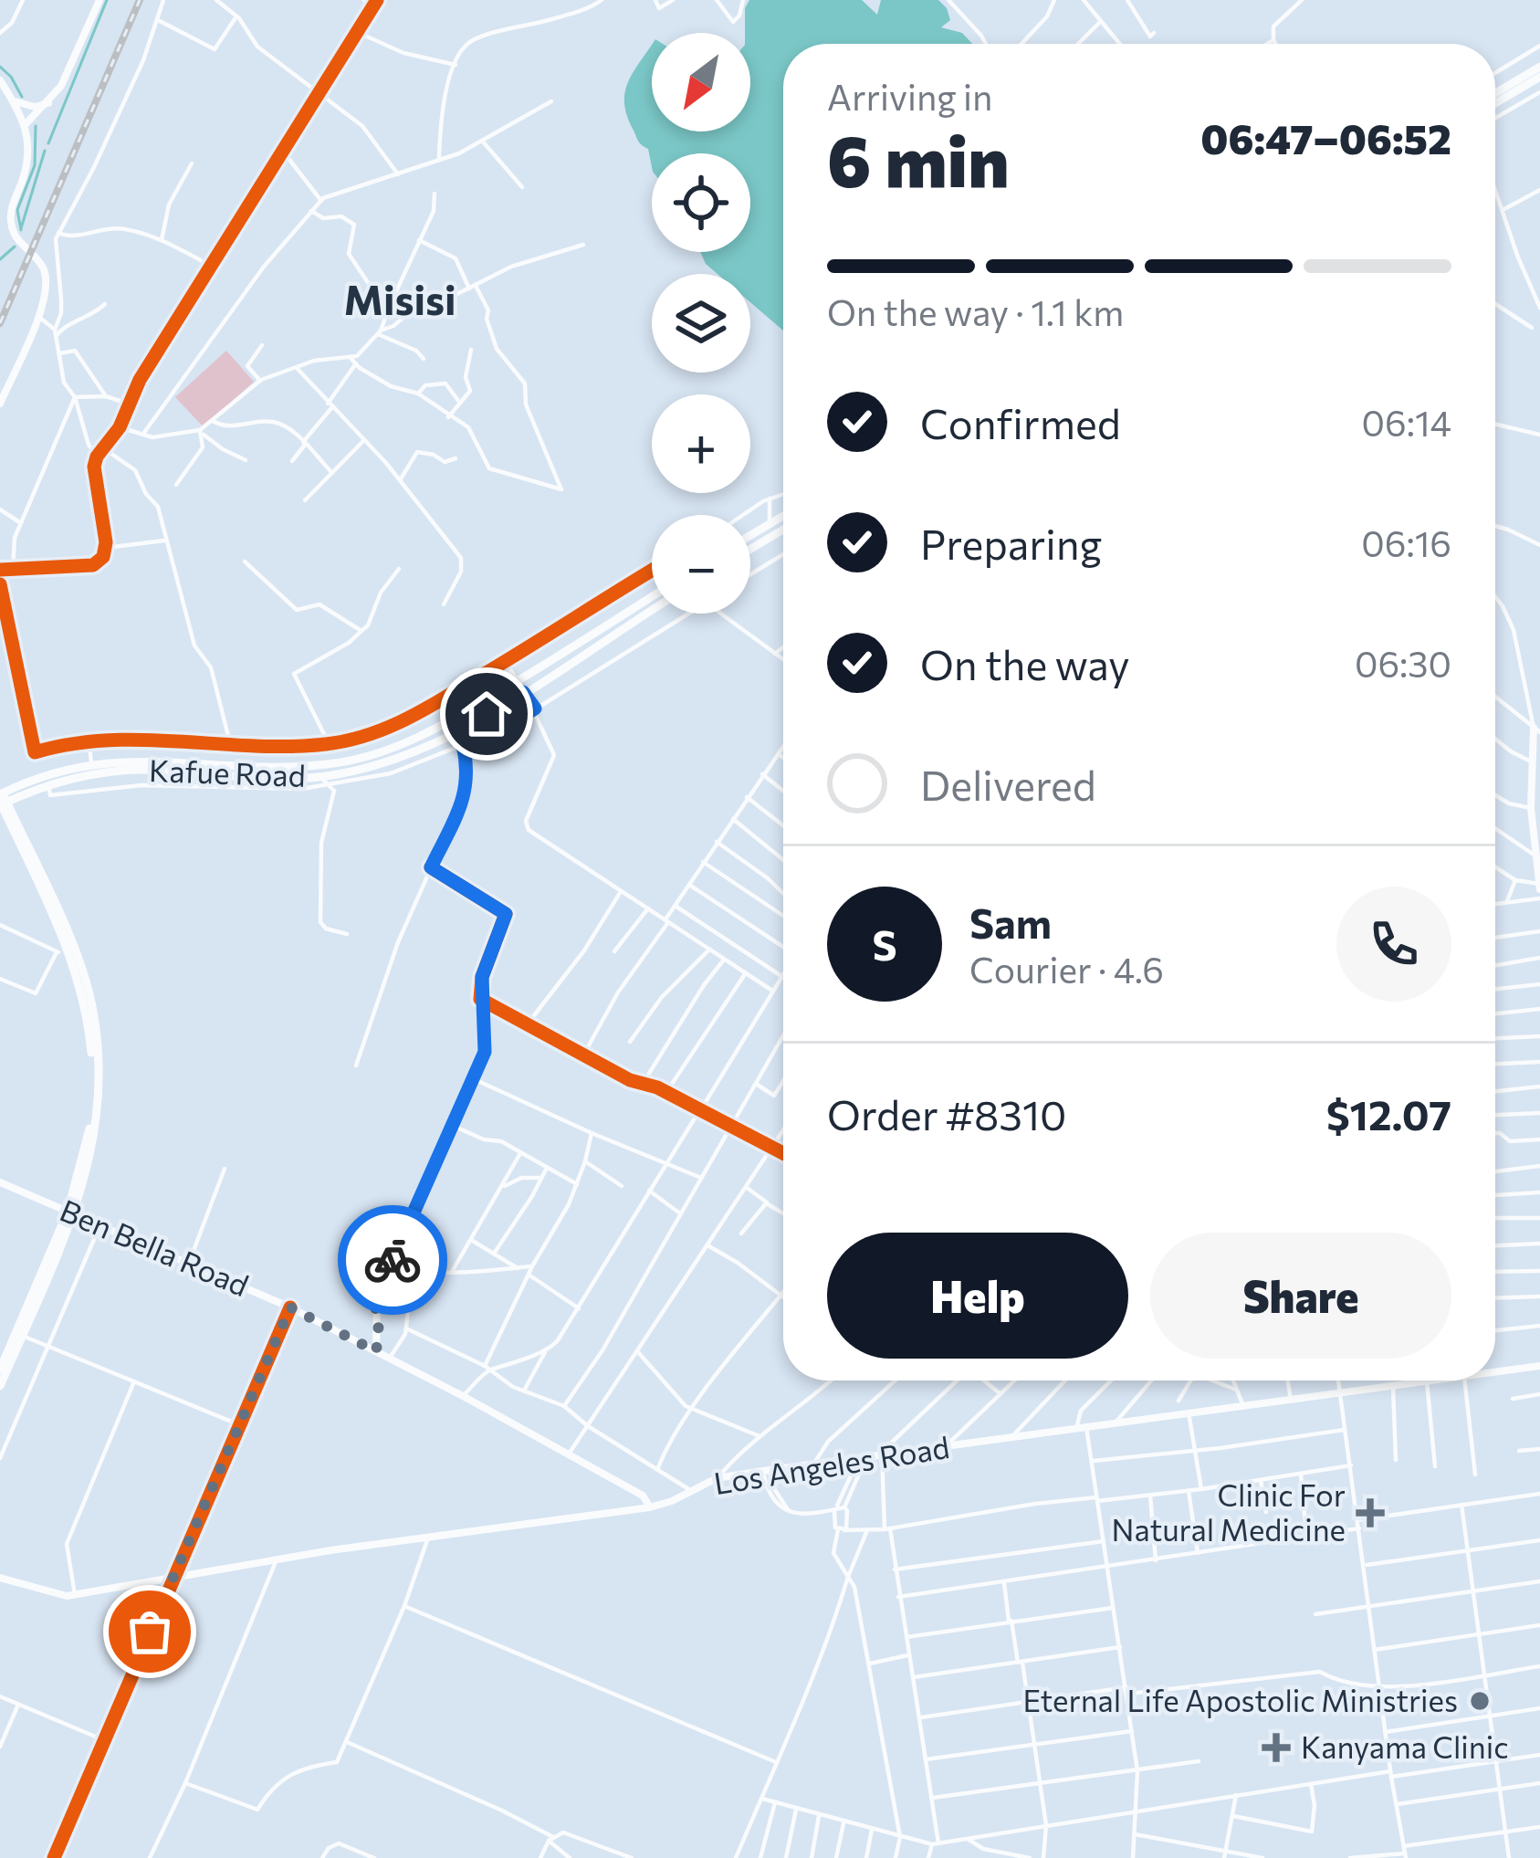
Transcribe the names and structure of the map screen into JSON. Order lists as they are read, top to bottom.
{
  "streets": {
    "main road": ["Kafue Road", "Ben Bella Road", "Los Angeles Road"]
  },
  "crossings": [
    ["Ben Bella Road", "Los Angeles Road"]
  ],
  "districts": ["Misisi"],
  "places": {
    "health": ["Clinic For Natural Medicine", "Kanyama Clinic"],
    "other": ["Eternal Life Apostolic Ministries"]
  },
  "north": "bottom left",
  "page": {
    "map_buttons": ["+", "−"],
    "heading": ["6 min", "Arriving in", "06:47–06:52"],
    "panel": [
      "Sam",
      "Courier · 4.6",
      "Order #8310",
      "$12.07"
    ],
    "bar": "On the way · 1.1 km",
    "list": [
      ["Confirmed", "06:14"],
      ["Preparing", "06:16"],
      ["On the way", "06:30"],
      "Delivered"
    ],
    "round": "S",
    "buttons": ["Help", "Share"]
  }
}
